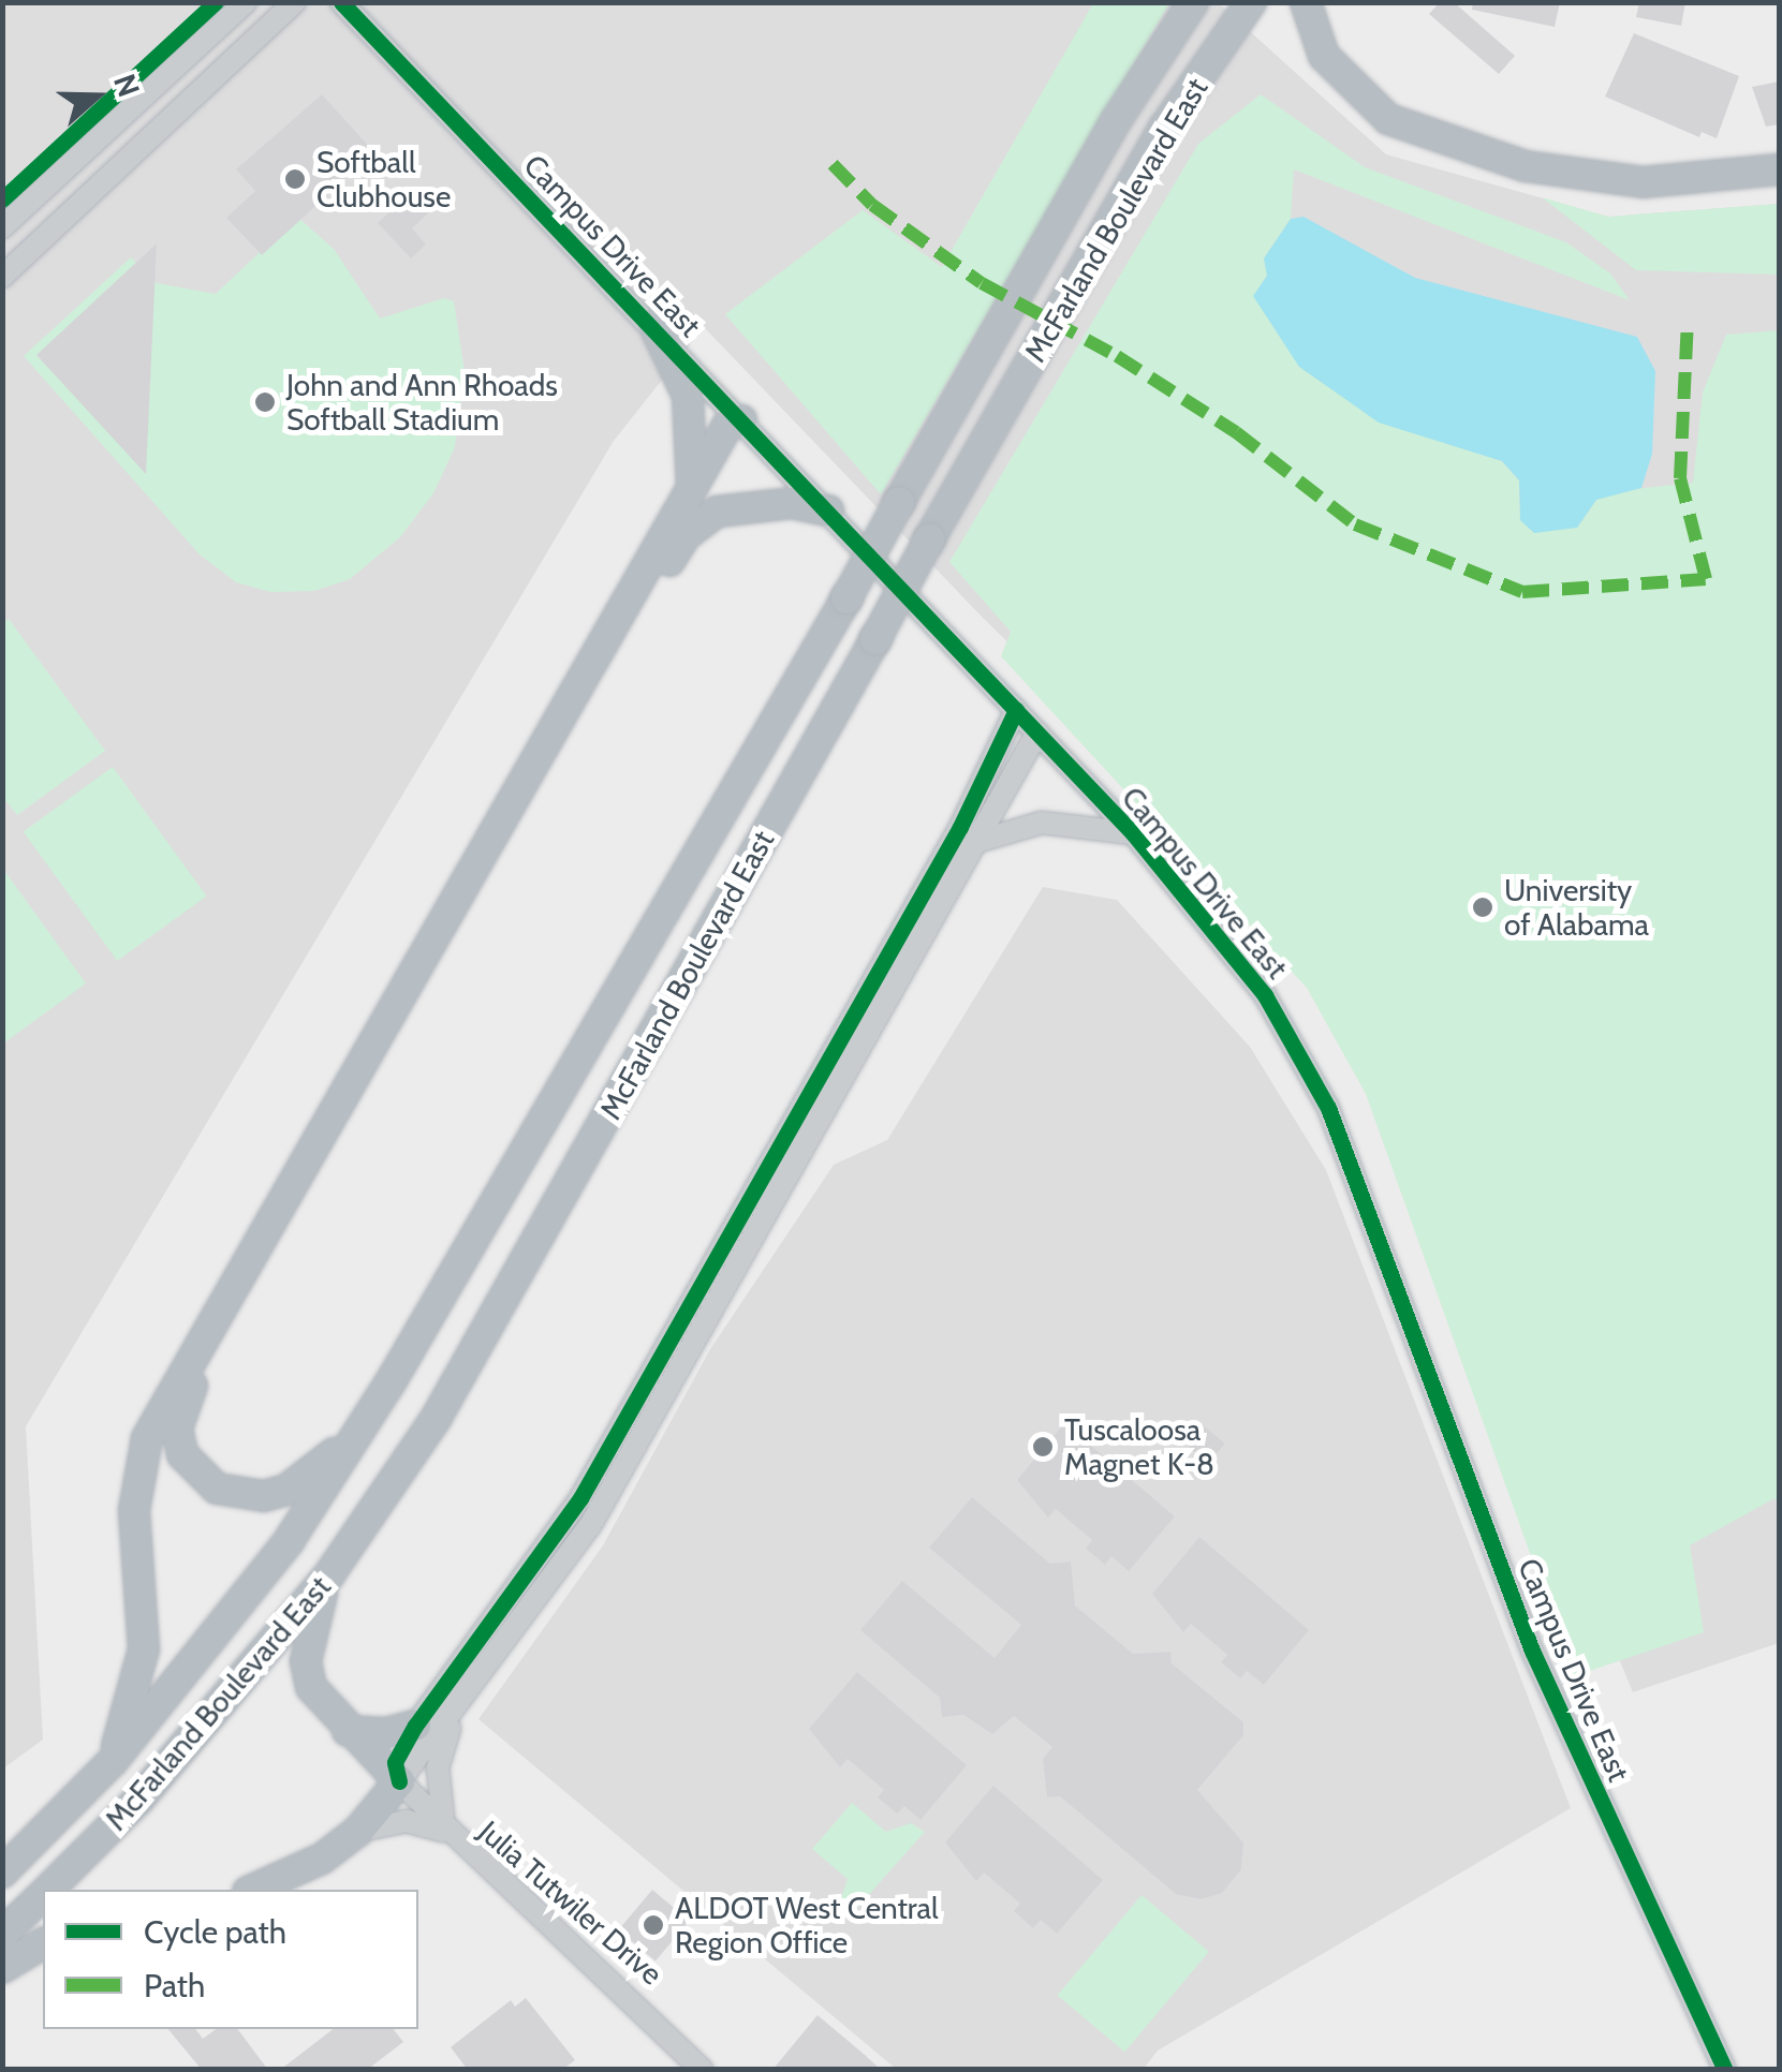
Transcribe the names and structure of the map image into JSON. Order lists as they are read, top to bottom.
{
  "streets": {
    "highway": ["McFarland Boulevard East"],
    "street": ["Campus Drive East", "Julia Tutwiler Drive"]
  },
  "places": [
    "Softball Clubhouse",
    "John and Ann Rhoads Softball Stadium",
    "University of Alabama",
    "Tuscaloosa Magnet K-8",
    "ALDOT West Central Region Office"
  ],
  "legend": ["Cycle path", "Path"],
  "north": "right"
}
